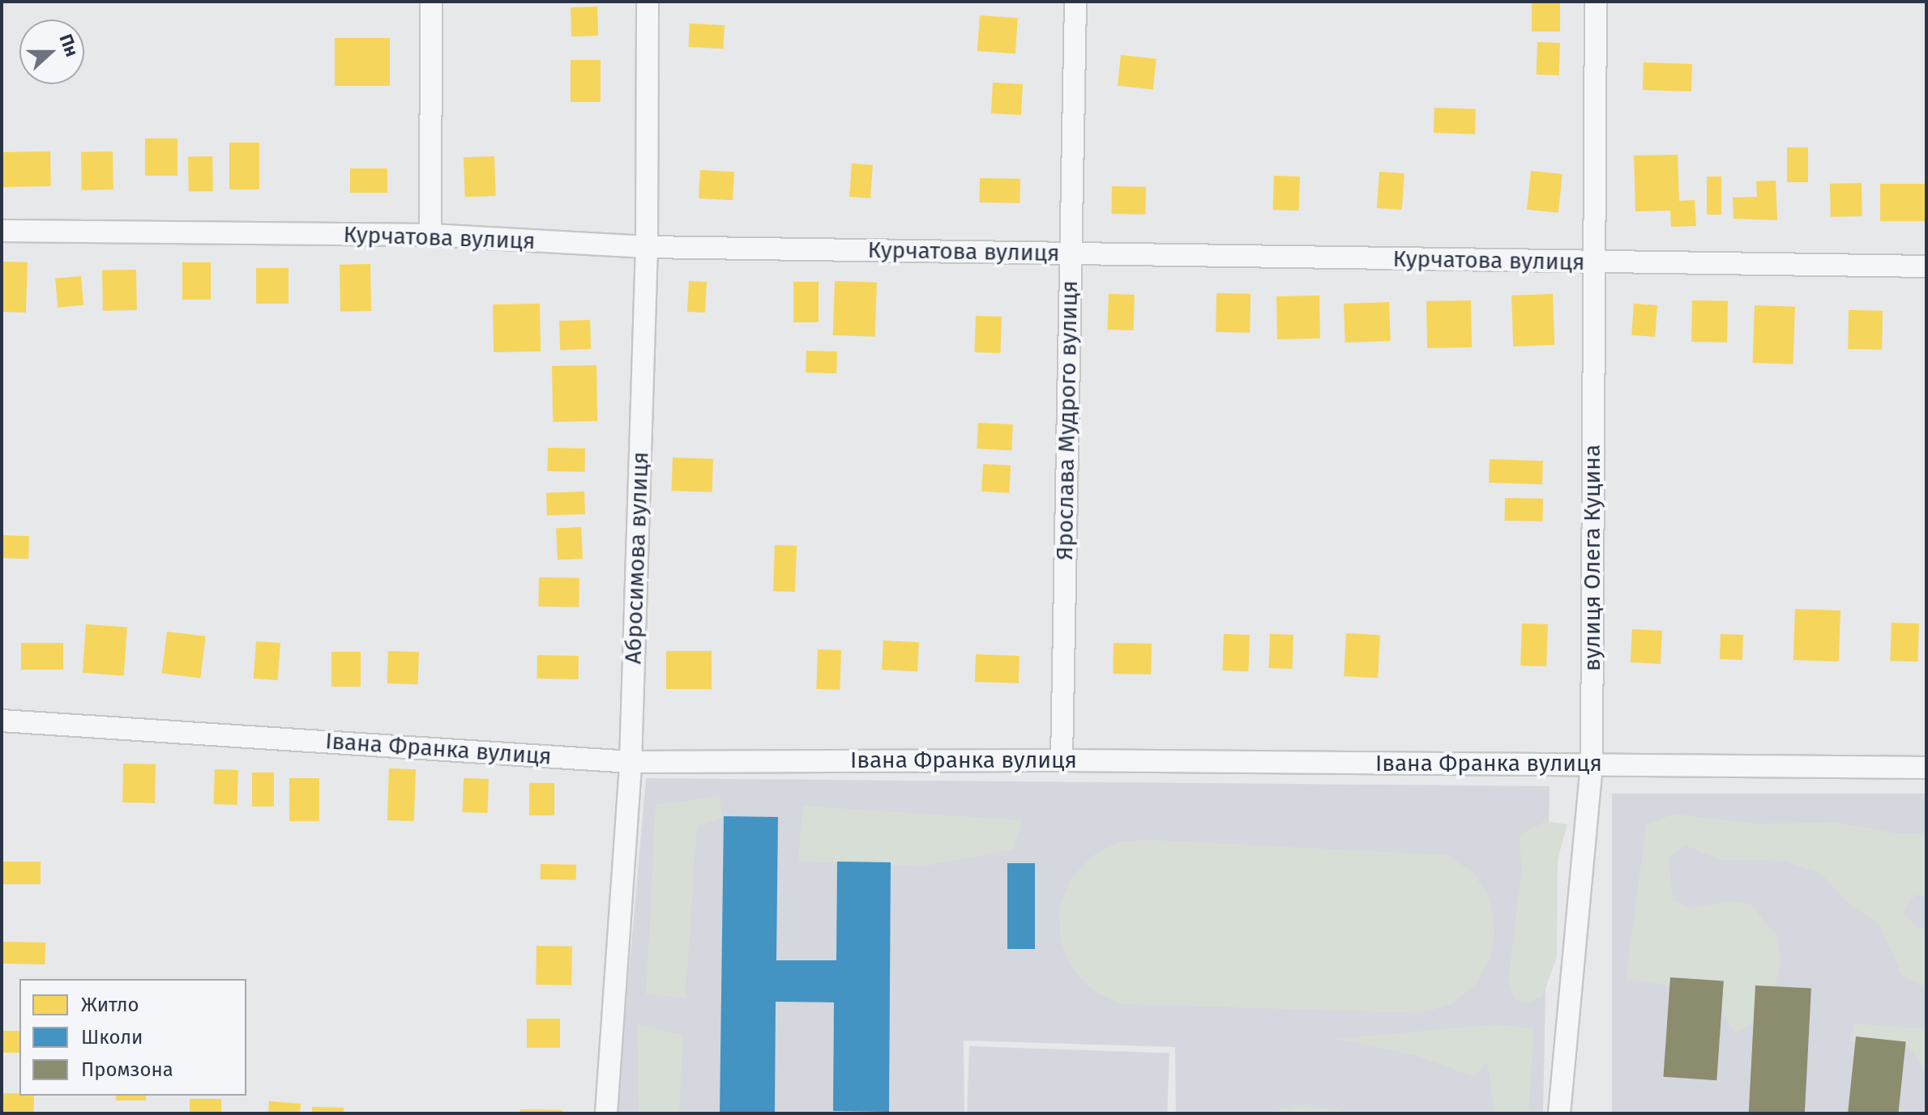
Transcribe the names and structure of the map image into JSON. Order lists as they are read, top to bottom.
{
  "streets": {
    "street": [
      "Курчатова вулиця",
      "Ярослава Мудрого вулиця",
      "Абросимова вулиця",
      "вулиця Олега Куцина",
      "Івана Франка вулиця"
    ]
  },
  "crossings": [
    ["Курчатова вулиця", "Ярослава Мудрого вулиця"],
    ["Курчатова вулиця", "Абросимова вулиця"],
    ["Курчатова вулиця", "вулиця Олега Куцина"],
    ["Ярослава Мудрого вулиця", "Івана Франка вулиця"],
    ["Абросимова вулиця", "Івана Франка вулиця"],
    ["вулиця Олега Куцина", "Івана Франка вулиця"]
  ],
  "legend": ["Житло", "Школи", "Промзона"],
  "north": "right"
}
